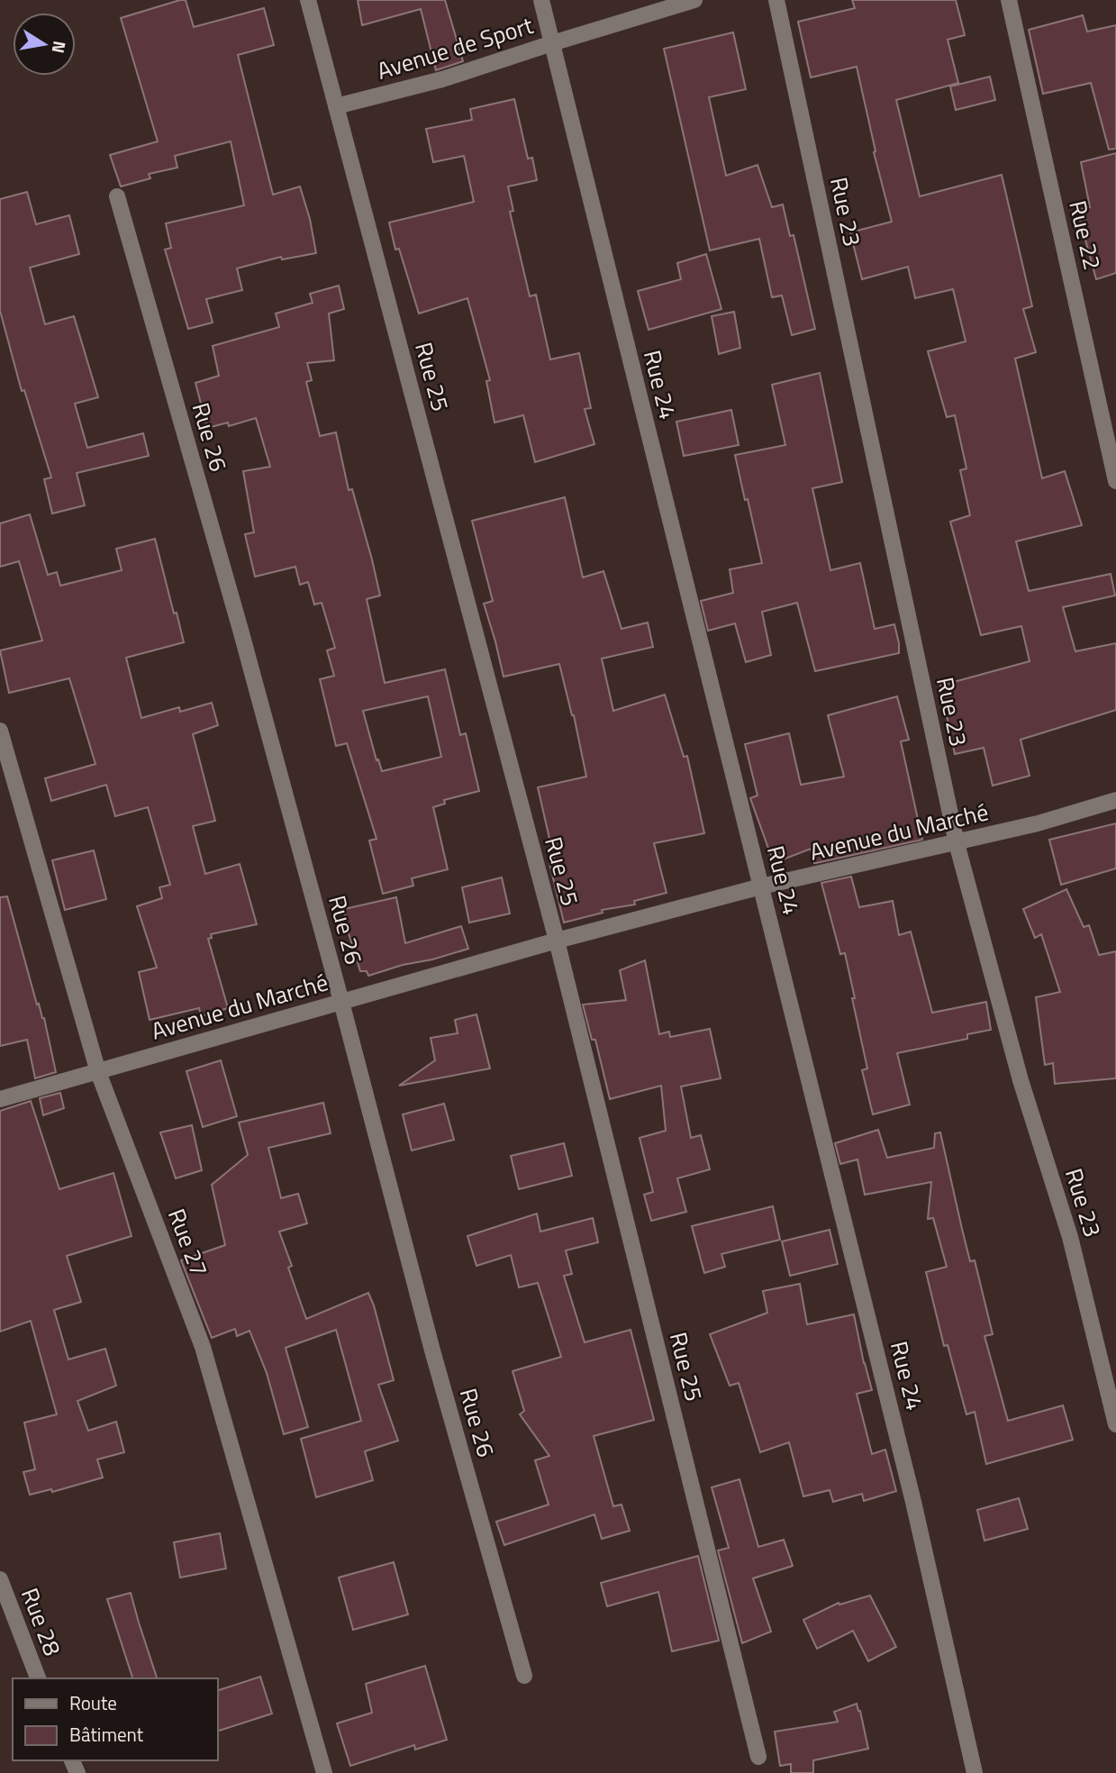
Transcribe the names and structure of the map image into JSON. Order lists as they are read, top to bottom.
{
  "streets": {
    "street": [
      "Avenue de Sport",
      "Rue 23",
      "Rue 22",
      "Rue 25",
      "Rue 24",
      "Rue 26",
      "Avenue du Marché",
      "Rue 27",
      "Rue 28"
    ]
  },
  "crossings": [
    ["Avenue de Sport", "Rue 25"],
    ["Avenue de Sport", "Rue 24"],
    ["Rue 23", "Avenue du Marché"],
    ["Rue 25", "Avenue du Marché"],
    ["Rue 24", "Avenue du Marché"],
    ["Rue 26", "Avenue du Marché"],
    ["Avenue du Marché", "Rue 27"]
  ],
  "legend": ["Route", "Bâtiment"],
  "north": "right"
}
